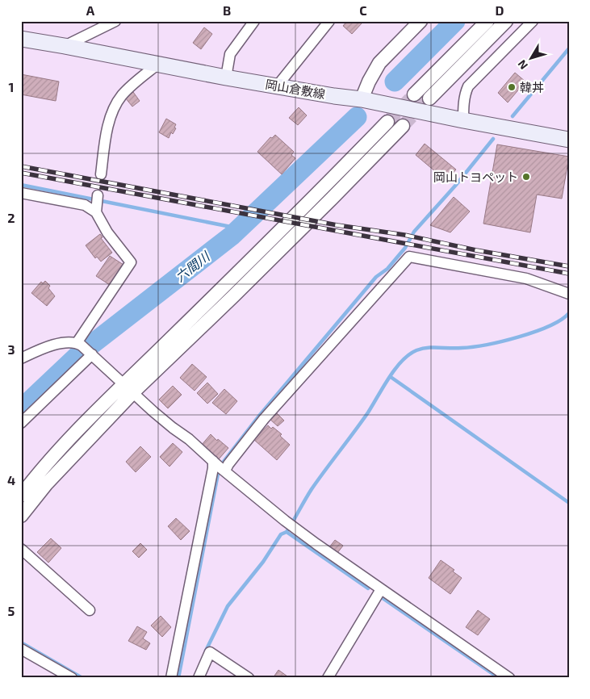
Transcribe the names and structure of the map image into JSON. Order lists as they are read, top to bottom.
{
  "streets": {
    "main road": ["岡山倉敷線"]
  },
  "water": ["六間川"],
  "places": ["韓丼", "岡山トヨペット"],
  "north": "bottom left",
  "grid": {
    "columns": [
      "A",
      "B",
      "C",
      "D"
    ],
    "rows": [
      "1",
      "2",
      "3",
      "4",
      "5"
    ]
  }
}
